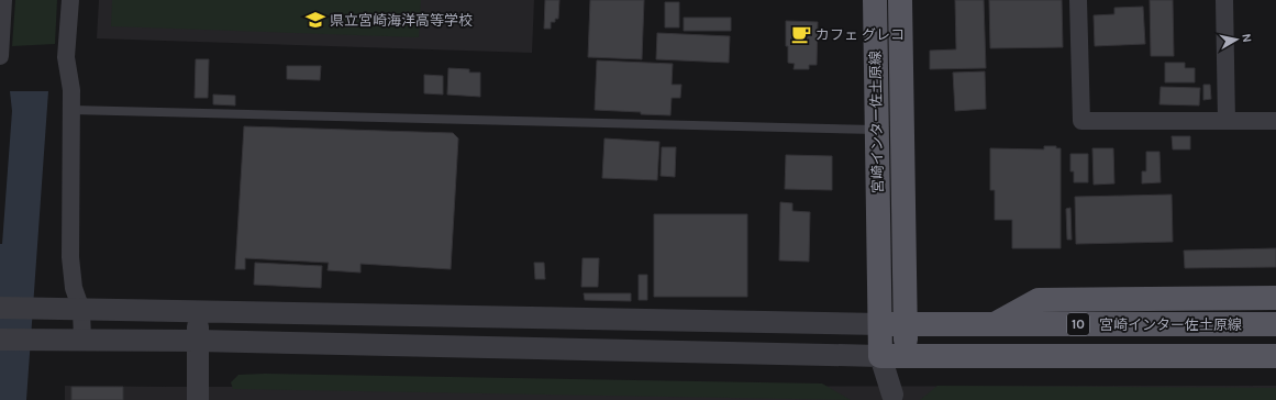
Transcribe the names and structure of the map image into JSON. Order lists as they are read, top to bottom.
{
  "streets": {
    "main road": ["宮崎インター佐土原線", "10"]
  },
  "places": {
    "school or university": ["県立宮崎海洋高等学校"],
    "cafe": ["カフェ グレコ"]
  },
  "north": "right"
}
